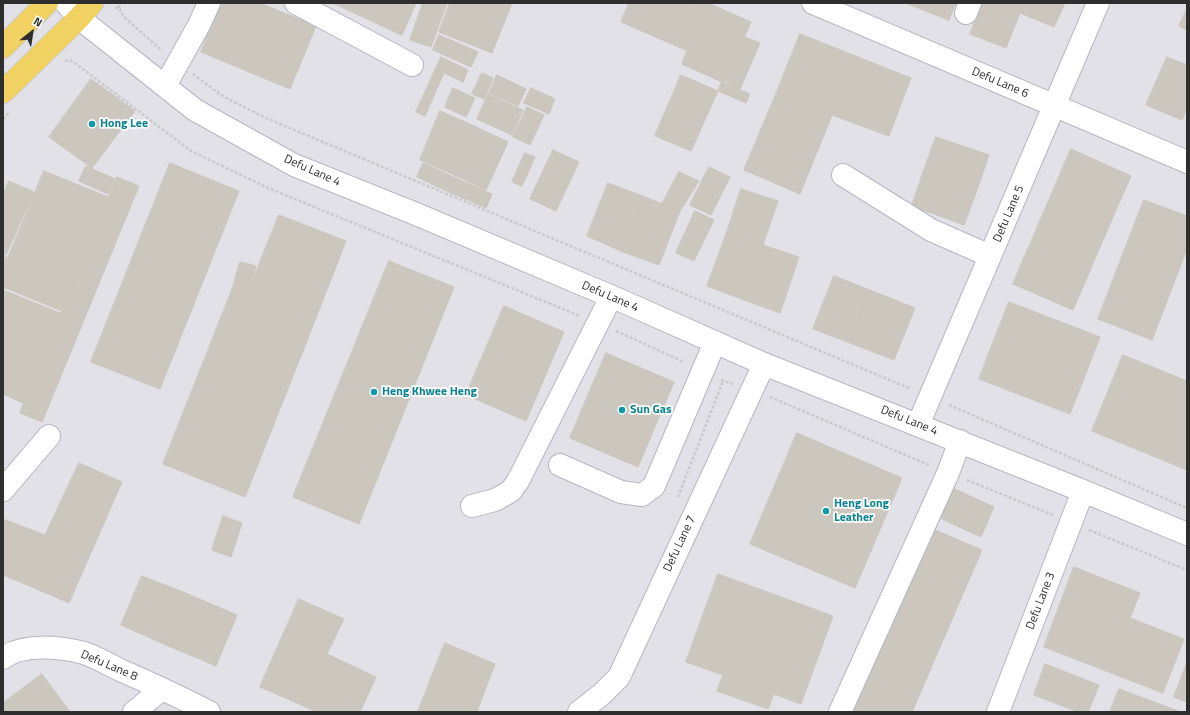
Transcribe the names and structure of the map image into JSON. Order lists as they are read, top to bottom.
{
  "streets": {
    "street": [
      "Defu Lane 6",
      "Defu Lane 4",
      "Defu Lane 5",
      "Defu Lane 7",
      "Defu Lane 3",
      "Defu Lane 8"
    ]
  },
  "crossings": [
    ["Defu Lane 6", "Defu Lane 5"],
    ["Defu Lane 4", "Defu Lane 5"],
    ["Defu Lane 4", "Defu Lane 7"],
    ["Defu Lane 4", "Defu Lane 3"]
  ],
  "places": [
    "Hong Lee",
    "Heng Khwee Heng",
    "Sun Gas",
    "Heng Long Leather"
  ],
  "north": "top right"
}
